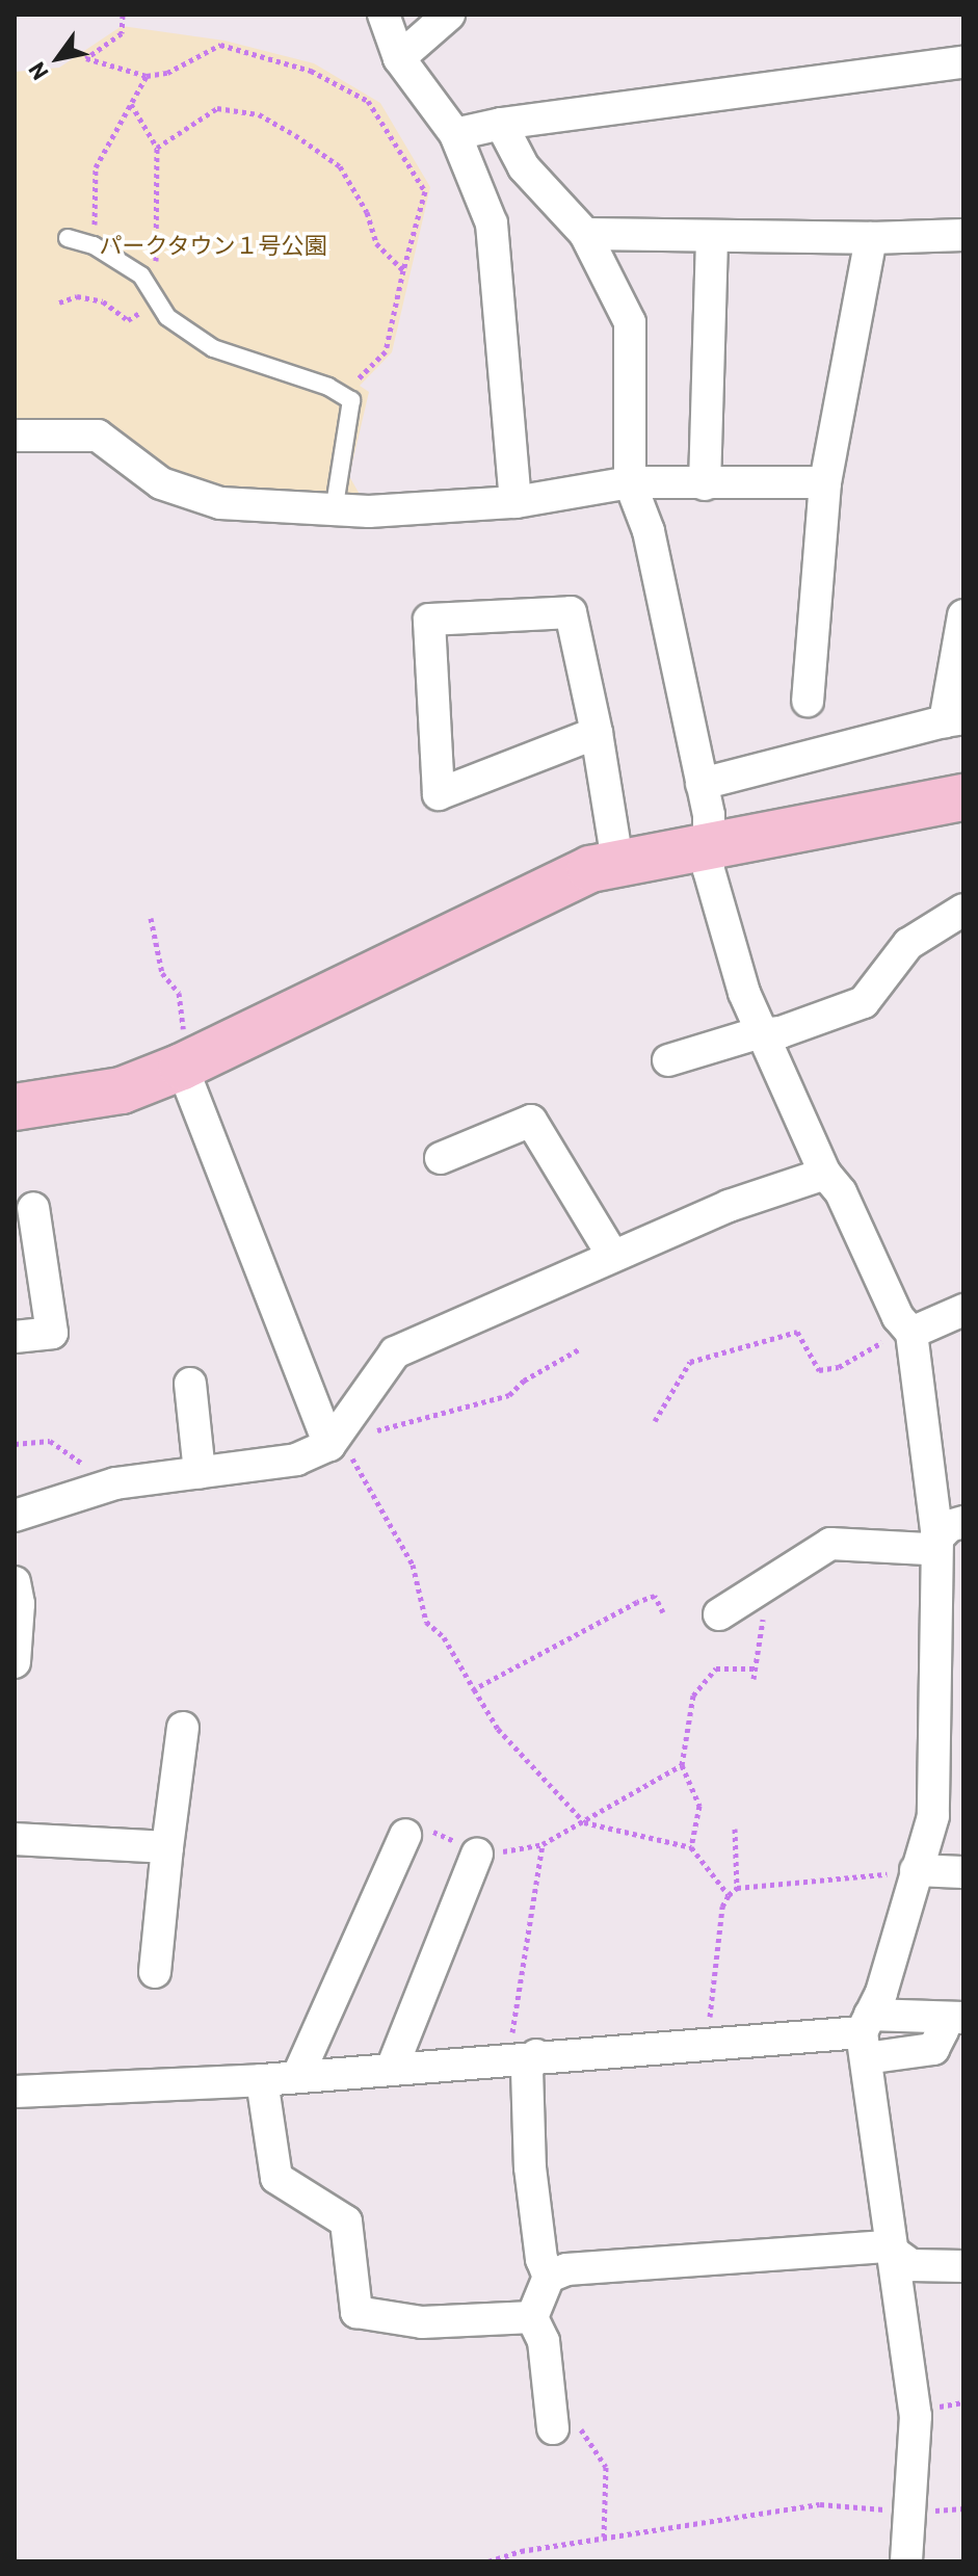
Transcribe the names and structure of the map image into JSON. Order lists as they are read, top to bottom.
{
  "parks": ["パークタウン１号公園"],
  "north": "bottom left"
}
